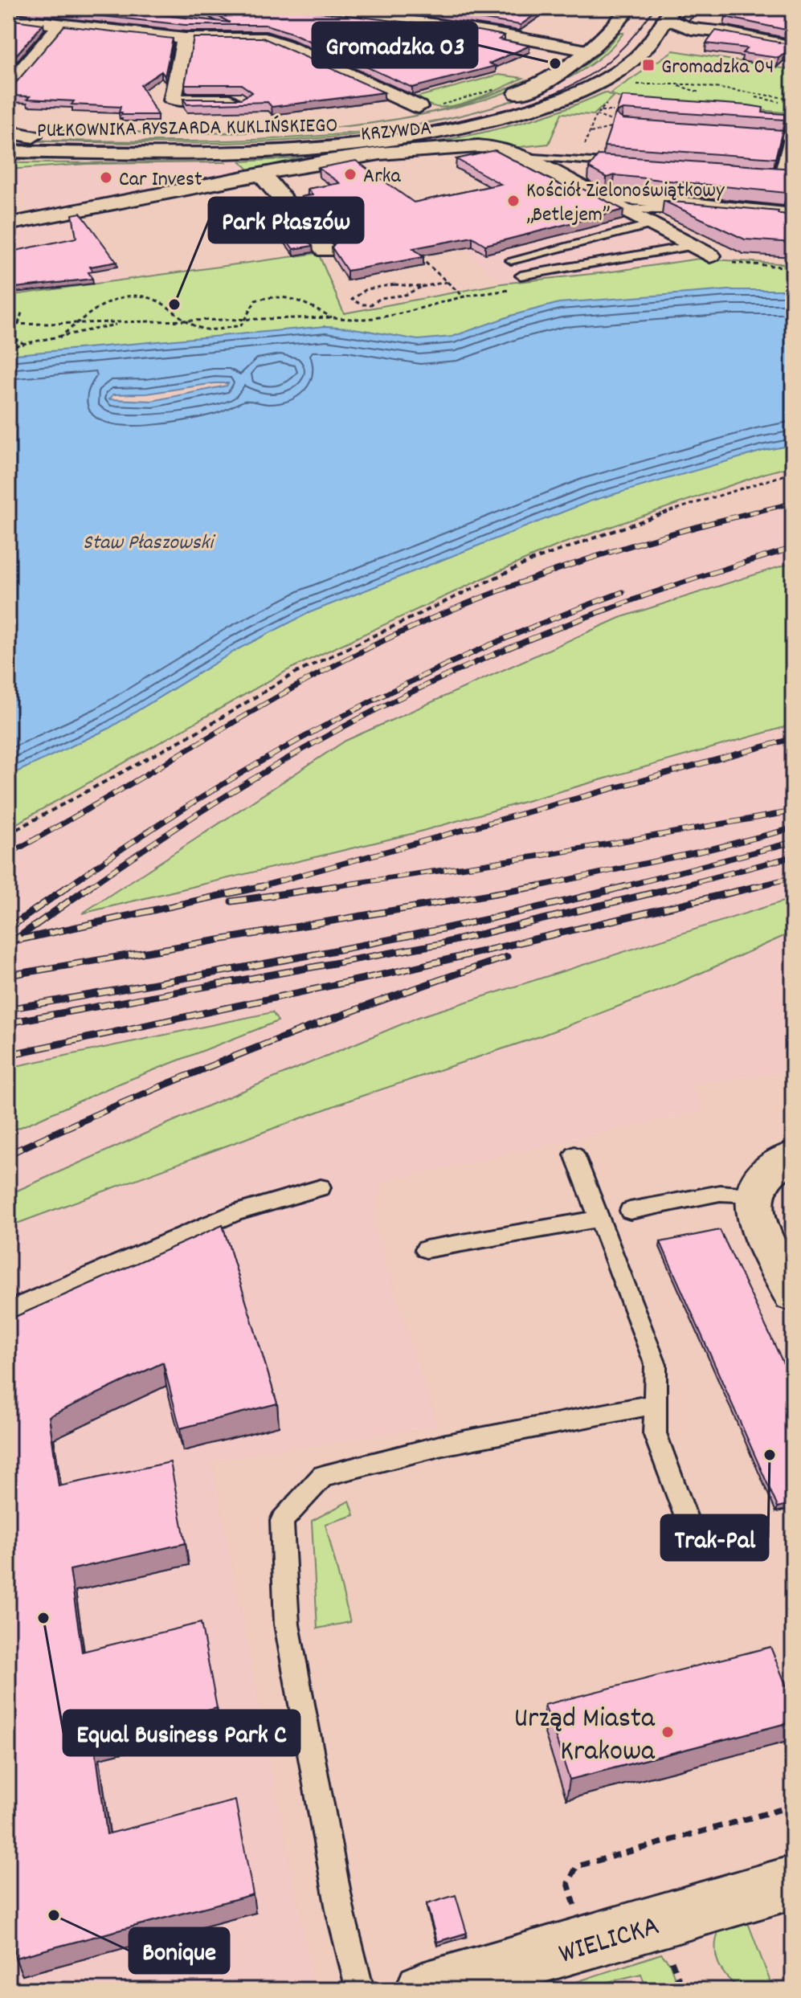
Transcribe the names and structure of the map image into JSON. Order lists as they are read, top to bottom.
{
  "streets": {
    "street": ["PUŁKOWNIKA RYSZARDA KUKLIŃSKIEGO", "KRZYWDA", "WIELICKA"]
  },
  "water": ["Staw Płaszowski"],
  "places": {
    "other": [
      "Gromadzka 03",
      "Arka",
      "Car Invest",
      "Kościół Zielonoświątkowy „Betlejem”",
      "Park Płaszów",
      "Trak-Pal",
      "Equal Business Park C",
      "Urząd Miasta Krakowa",
      "Bonique"
    ],
    "transit": ["Gromadzka 04"]
  }
}
